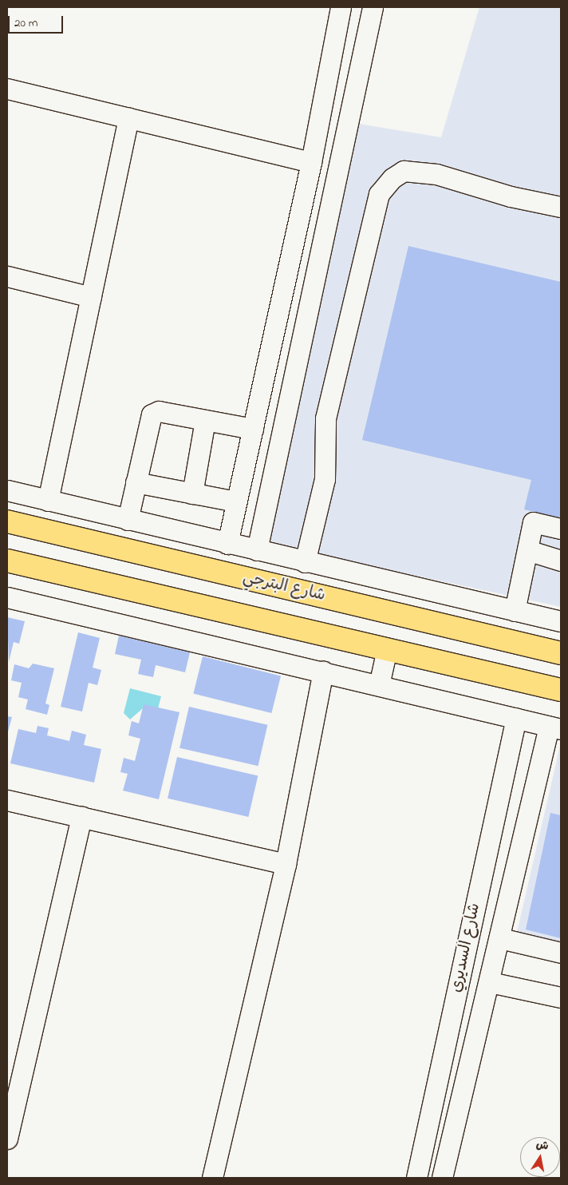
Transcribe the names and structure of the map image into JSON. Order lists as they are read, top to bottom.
{
  "streets": {
    "main road": ["شارع البترجي"],
    "street": ["شارع السديري"]
  },
  "scale_bar": "20 m",
  "north": "top"
}
